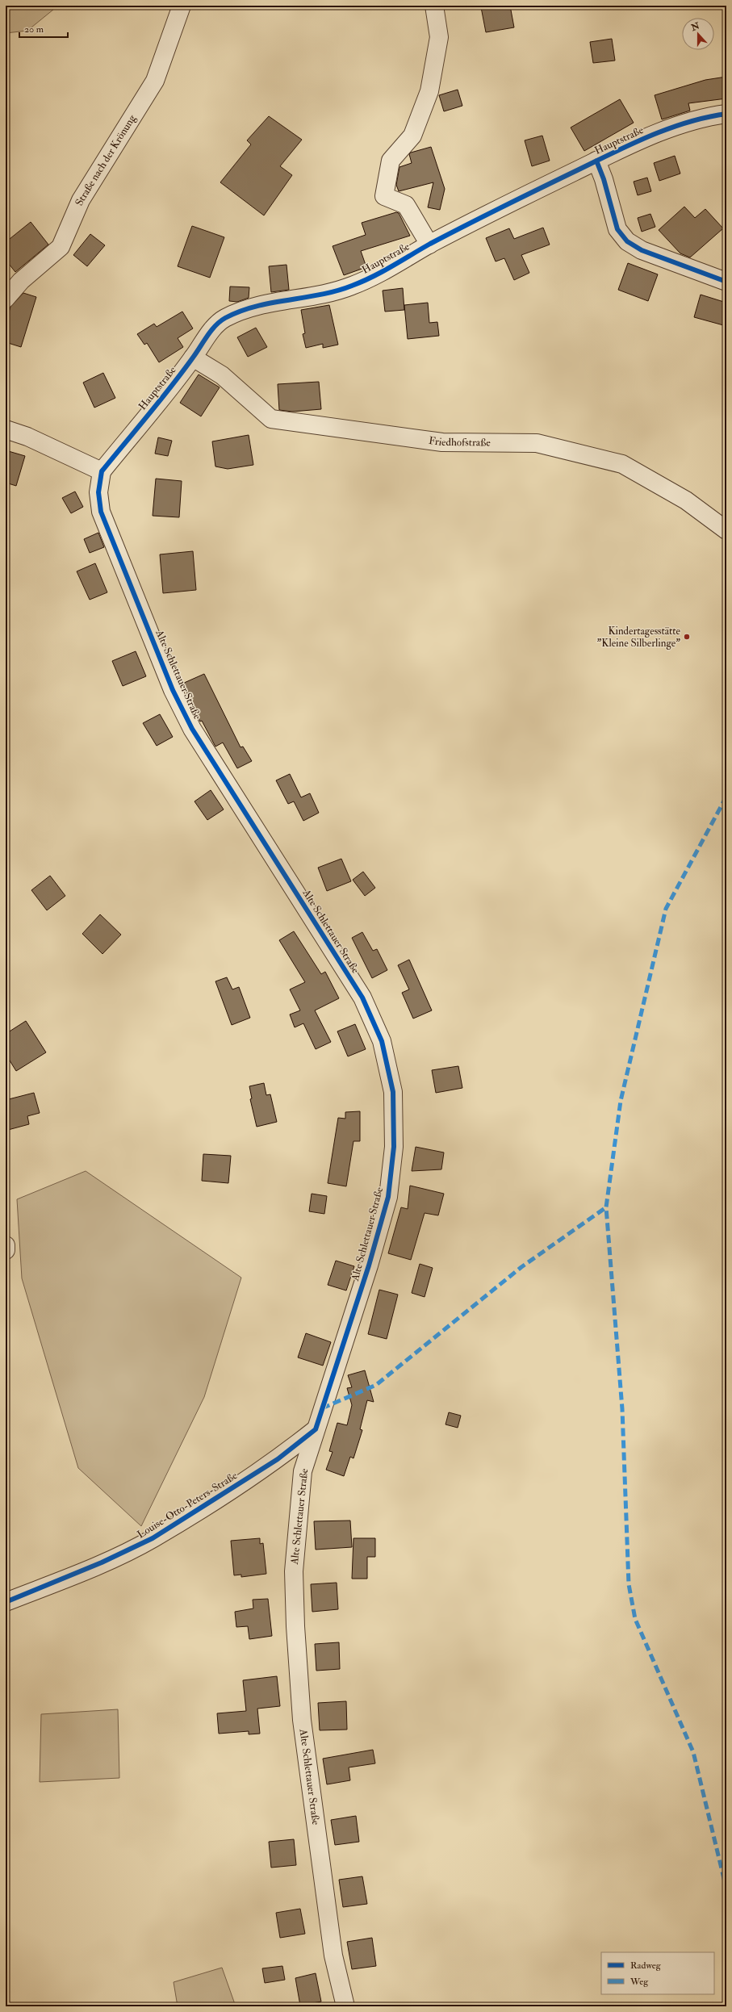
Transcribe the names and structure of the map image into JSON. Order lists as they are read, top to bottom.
{
  "streets": {
    "street": [
      "Hauptstraße",
      "Straße nach der Krönung",
      "Friedhofstraße",
      "Alte Schlettauer Straße",
      "Louise-Otto-Peters-Straße"
    ]
  },
  "crossings": [
    ["Hauptstraße", "Friedhofstraße"],
    ["Hauptstraße", "Alte Schlettauer Straße"],
    ["Alte Schlettauer Straße", "Louise-Otto-Peters-Straße"]
  ],
  "places": ["Kindertagesstätte \"Kleine Silberlinge\""],
  "legend": ["Radweg", "Weg"],
  "scale_bar": "20 m",
  "north": "top"
}
